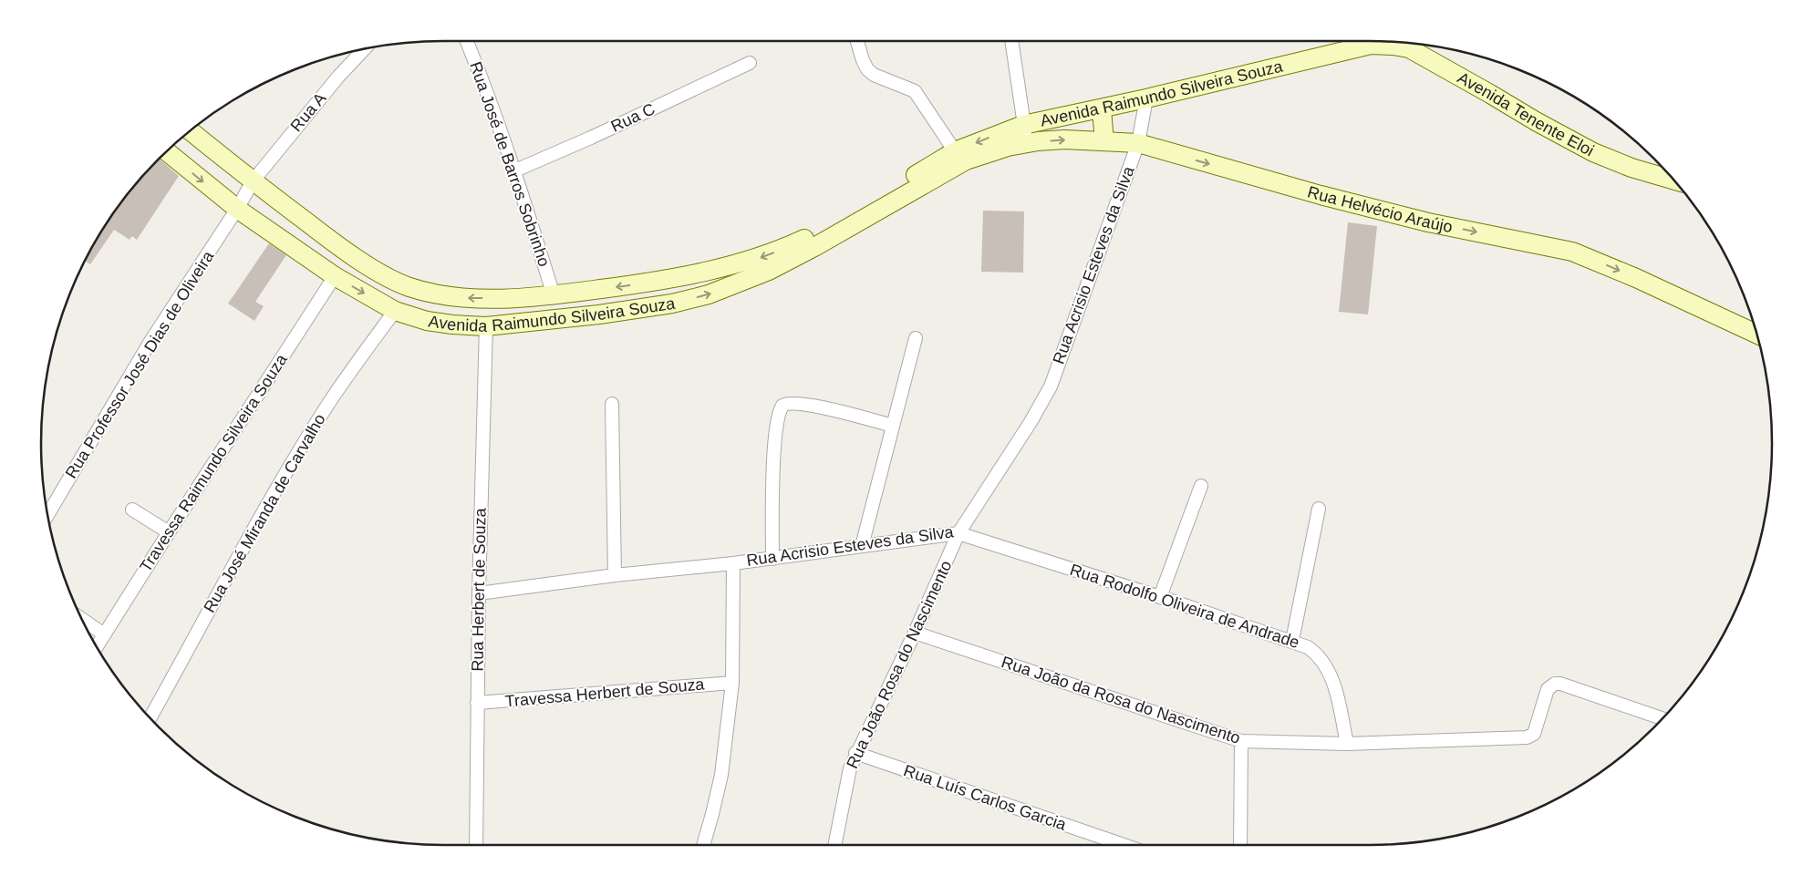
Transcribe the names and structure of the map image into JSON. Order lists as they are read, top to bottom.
{
  "streets": {
    "street": [
      "Avenida Raimundo Silveira Souza",
      "Rua A",
      "Avenida Tenente Eloi",
      "Rua C",
      "Rua José de Barros Sobrinho",
      "Rua Helvécio Araújo",
      "Rua Acrisio Esteves da Silva",
      "Rua Professor José Dias de Oliveira",
      "Travessa Raimundo Silveira Souza",
      "Rua José Miranda de Carvalho",
      "Rua Herbert de Souza",
      "Rua Rodolfo Oliveira de Andrade",
      "Rua João Rosa do Nascimento",
      "Travessa Herbert de Souza",
      "Rua João da Rosa do Nascimento",
      "Rua Luís Carlos Garcia"
    ]
  },
  "crossings": [
    ["Avenida Raimundo Silveira Souza", "Rua A"],
    ["Avenida Raimundo Silveira Souza", "Rua José de Barros Sobrinho"],
    ["Avenida Raimundo Silveira Souza", "Rua Helvécio Araújo"],
    ["Avenida Raimundo Silveira Souza", "Rua Acrisio Esteves da Silva"],
    ["Avenida Raimundo Silveira Souza", "Rua Professor José Dias de Oliveira"],
    ["Avenida Raimundo Silveira Souza", "Travessa Raimundo Silveira Souza"],
    ["Avenida Raimundo Silveira Souza", "Rua José Miranda de Carvalho"],
    ["Avenida Raimundo Silveira Souza", "Rua Herbert de Souza"],
    ["Rua A", "Rua Professor José Dias de Oliveira"],
    ["Rua C", "Rua José de Barros Sobrinho"],
    ["Rua Helvécio Araújo", "Rua Acrisio Esteves da Silva"],
    ["Rua Acrisio Esteves da Silva", "Rua Herbert de Souza"],
    ["Rua Acrisio Esteves da Silva", "Rua Rodolfo Oliveira de Andrade"],
    ["Rua Acrisio Esteves da Silva", "Rua João Rosa do Nascimento"],
    ["Rua Herbert de Souza", "Travessa Herbert de Souza"],
    ["Rua Rodolfo Oliveira de Andrade", "Rua João Rosa do Nascimento"],
    ["Rua Rodolfo Oliveira de Andrade", "Rua João da Rosa do Nascimento"],
    ["Rua João Rosa do Nascimento", "Rua João da Rosa do Nascimento"],
    ["Rua João Rosa do Nascimento", "Rua Luís Carlos Garcia"]
  ],
  "one_way": ["Rua Helvécio Araújo"]
}
